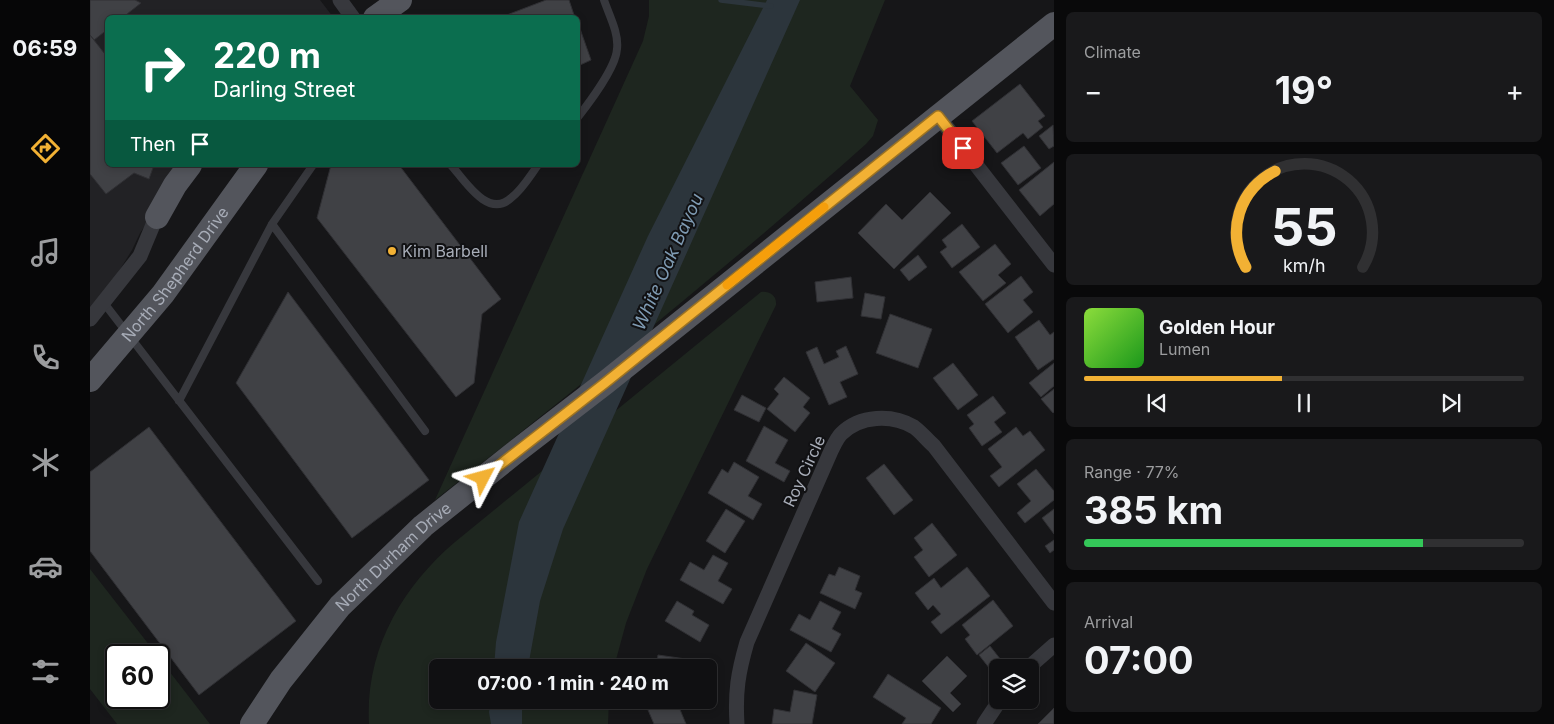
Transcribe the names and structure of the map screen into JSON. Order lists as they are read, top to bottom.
{
  "streets": {
    "main road": ["North Shepherd Drive", "North Durham Drive"],
    "street": ["Roy Circle"]
  },
  "water": ["White Oak Bayou"],
  "places": ["Kim Barbell"],
  "page": {
    "tabs": "06:59",
    "tile": [
      "Climate",
      ["Range · 77%", "385 km"],
      ["Arrival", "07:00"]
    ],
    "turn": ["220 m", "Darling Street"],
    "heat": ["−", "19°", "+"],
    "then": "Then",
    "song": ["Golden Hour", "Lumen"],
    "limit": "60",
    "trip": "07:00 · 1 min · 240 m",
    "gauge": ["55", "km/h"]
  }
}
